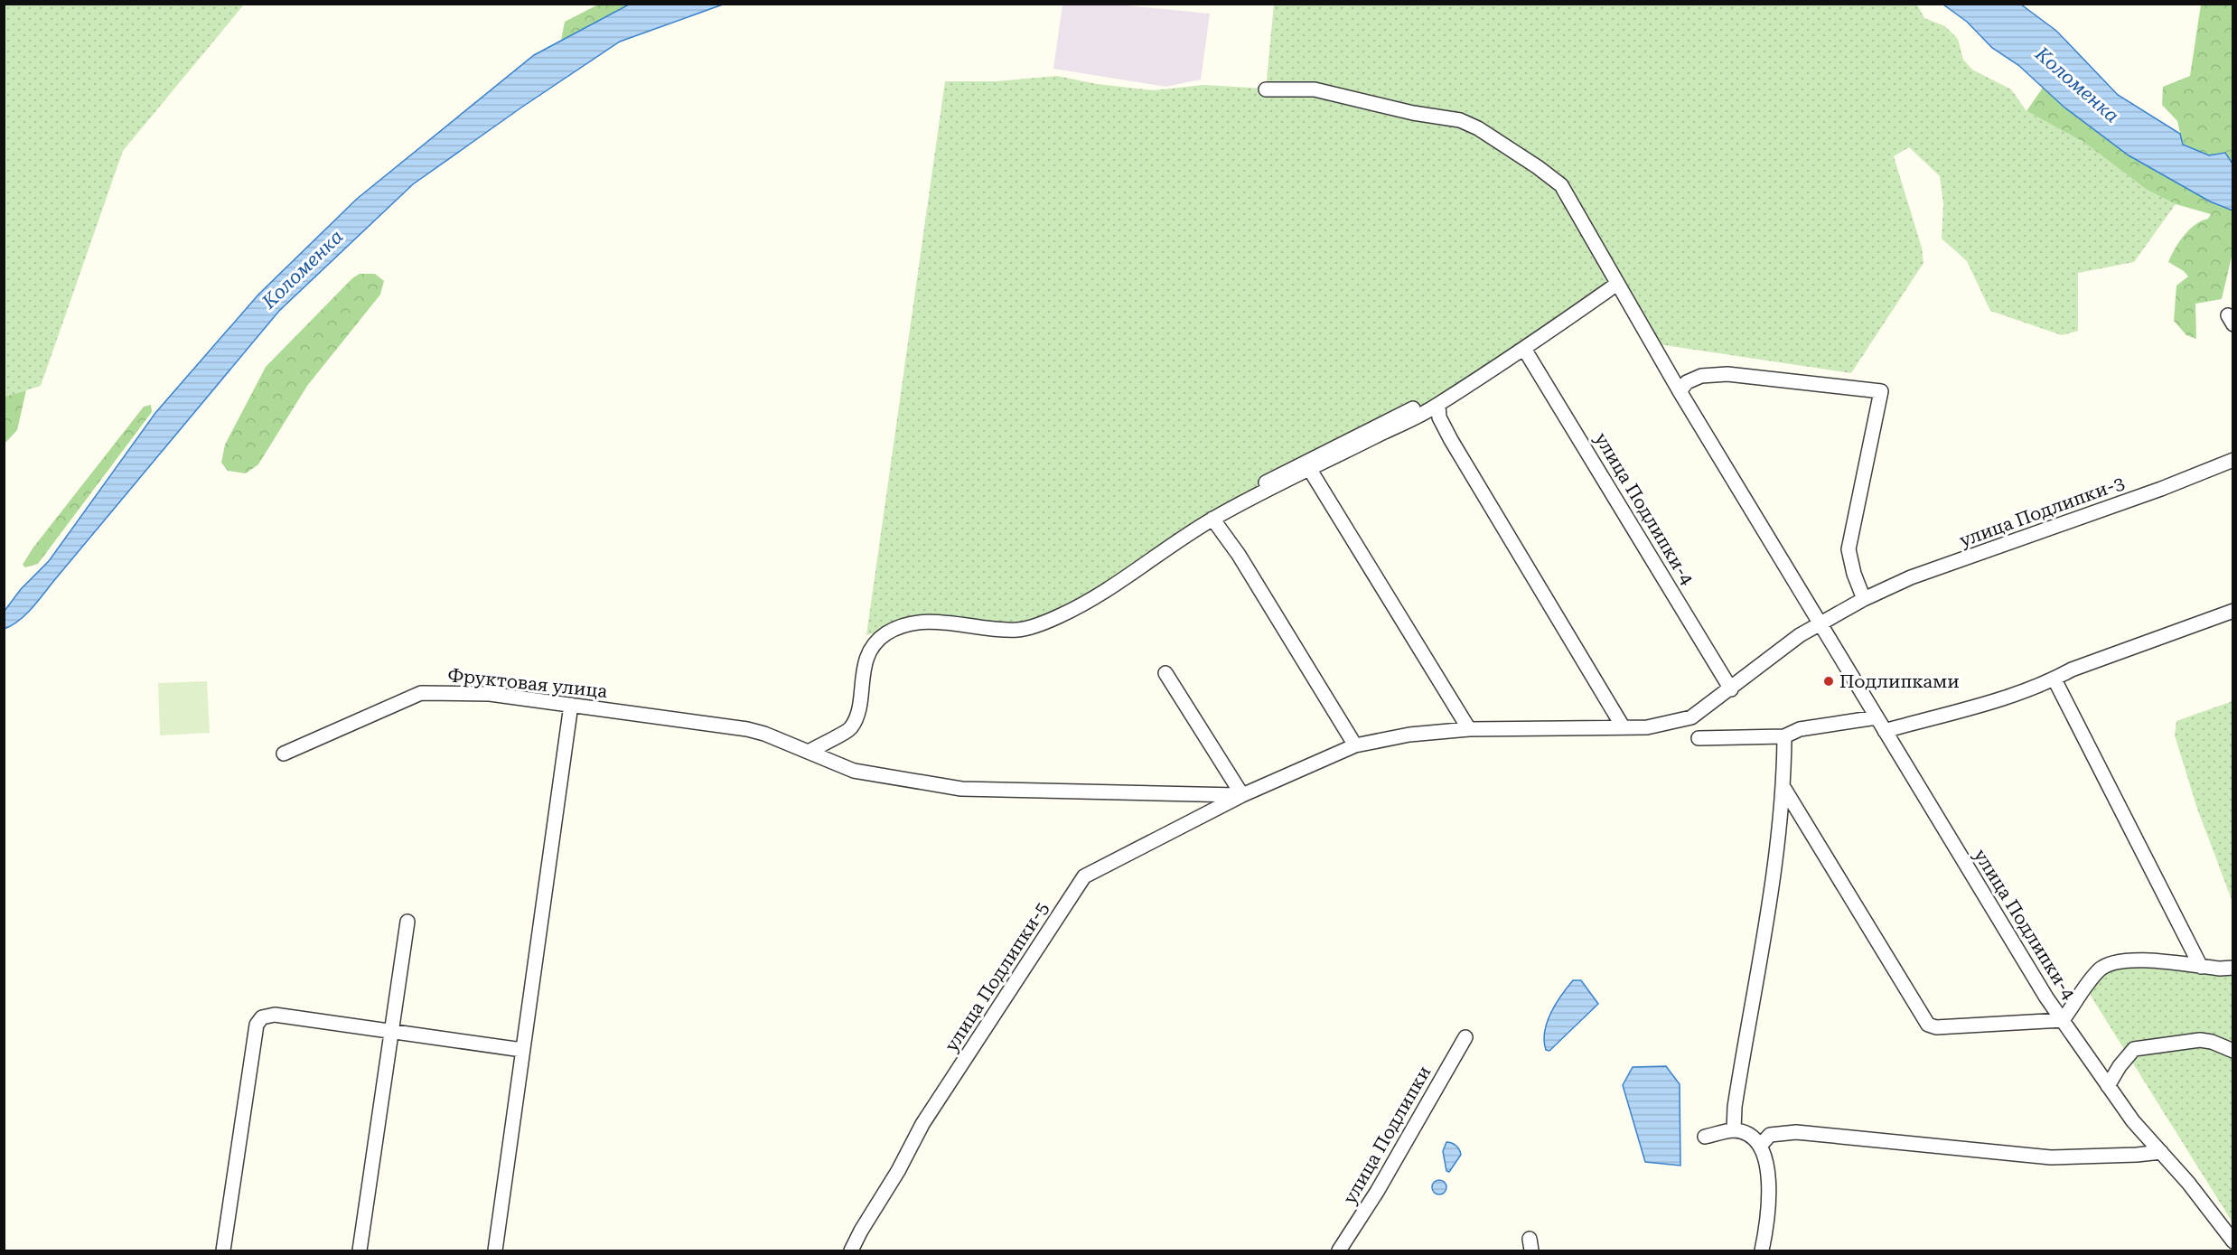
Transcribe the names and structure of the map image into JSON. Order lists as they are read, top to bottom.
{
  "streets": {
    "street": [
      "улица Подлипки-4",
      "улица Подлипки-3",
      "Фруктовая улица",
      "улица Подлипки-5",
      "улица Подлипки"
    ]
  },
  "crossings": [
    ["улица Подлипки-4", "улица Подлипки-3"],
    ["Фруктовая улица", "улица Подлипки-5"]
  ],
  "water": ["Коломенка"],
  "places": ["Подлипками"]
}
